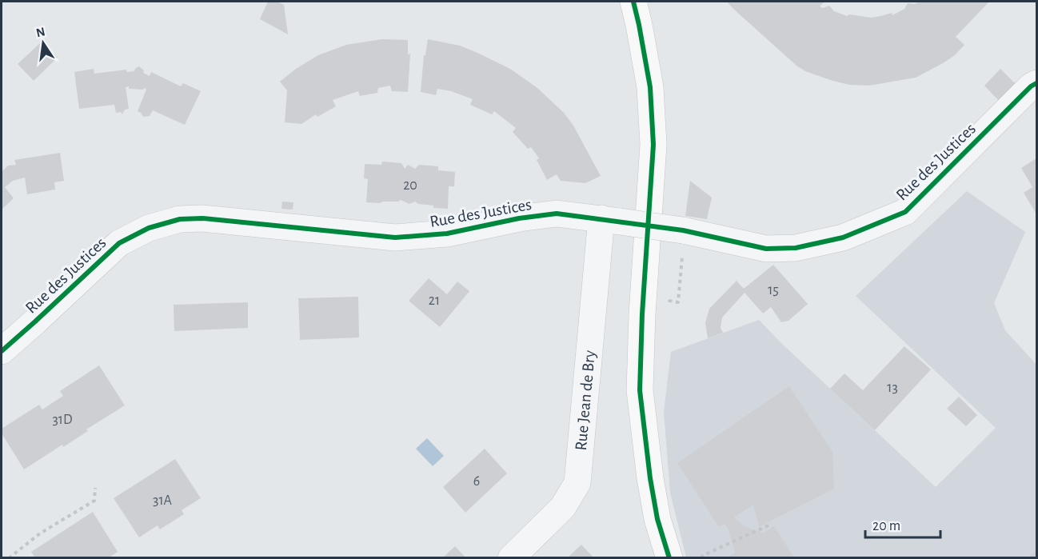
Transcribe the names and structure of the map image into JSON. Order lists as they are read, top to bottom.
{
  "streets": {
    "street": ["Rue des Justices", "Rue Jean de Bry"]
  },
  "crossings": [
    ["Rue des Justices", "Rue Jean de Bry"]
  ],
  "house_numbers": [
    "20",
    "15",
    "21",
    "13",
    "31D",
    "6",
    "31A"
  ],
  "scale_bar": "20 m",
  "north": "top"
}
